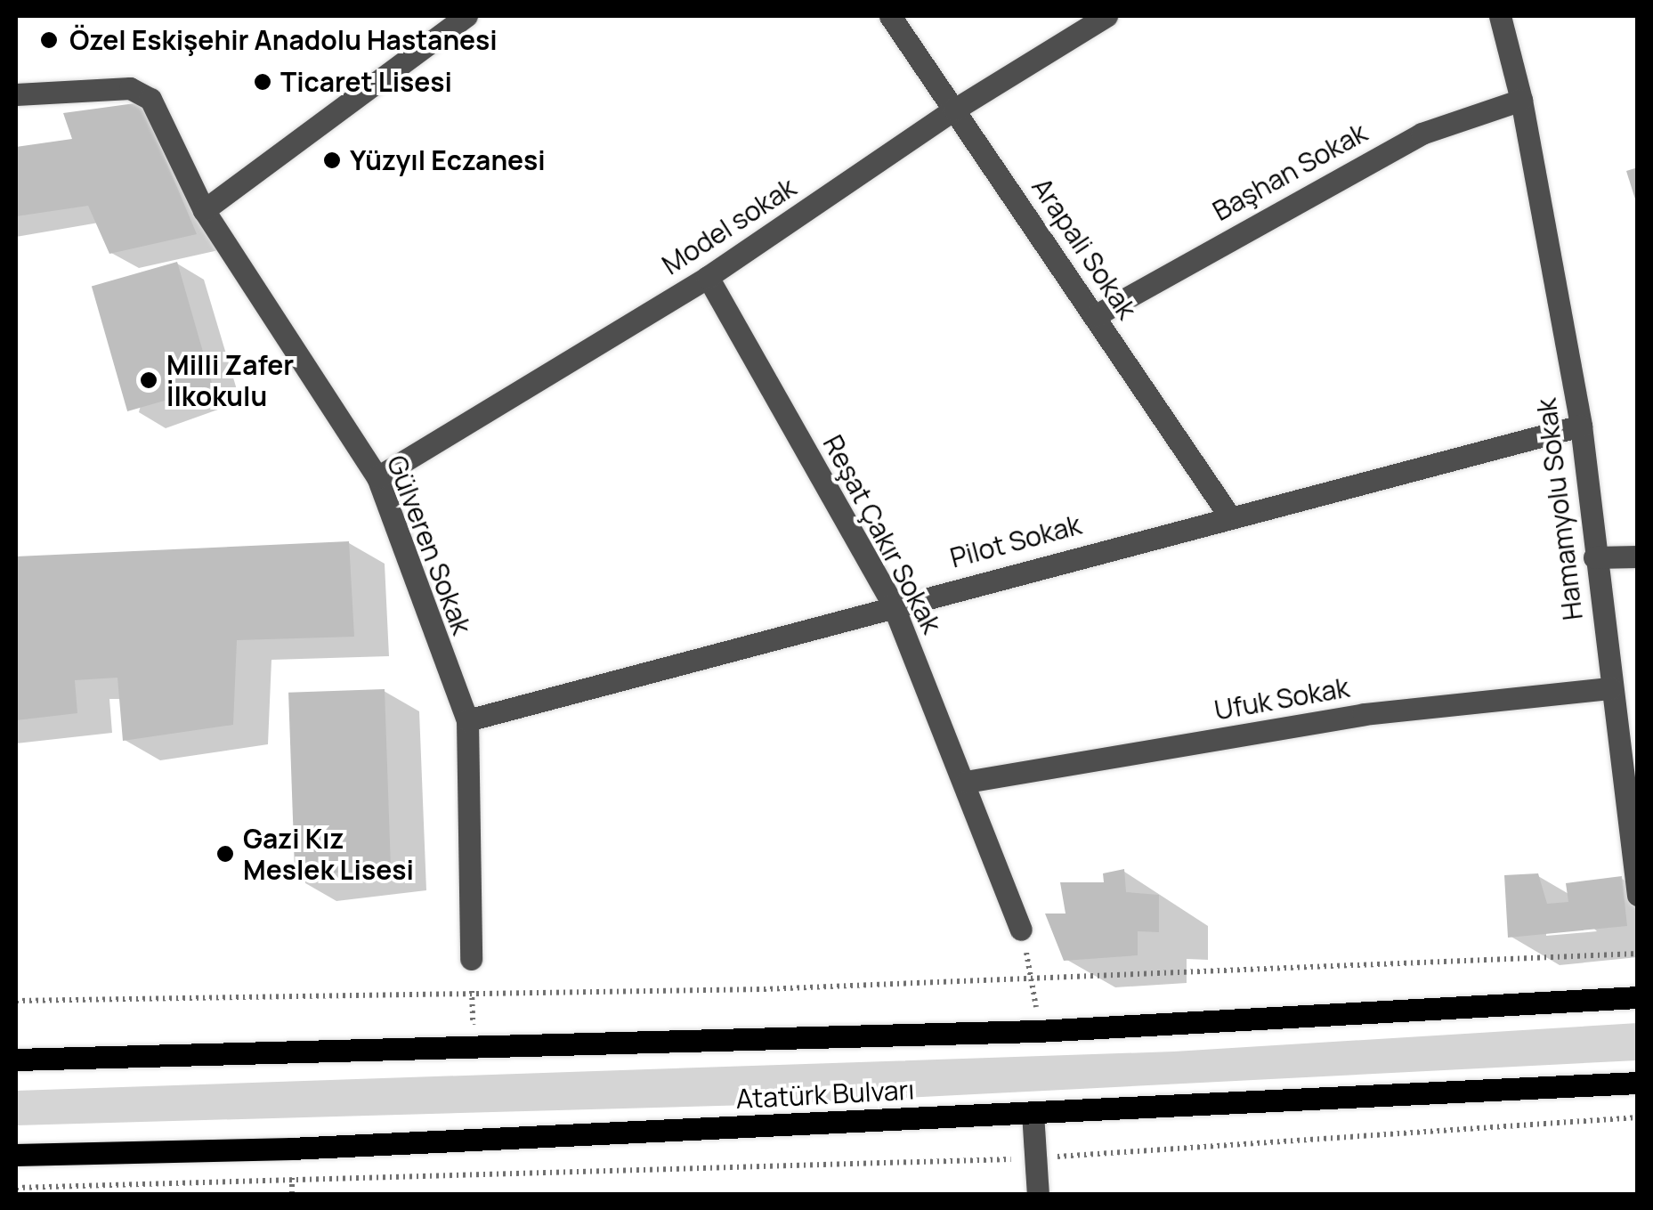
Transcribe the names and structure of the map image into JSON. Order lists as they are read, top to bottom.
{
  "streets": {
    "main road": ["Atatürk Bulvarı"],
    "street": [
      "Başhan Sokak",
      "Model sokak",
      "Arapali Sokak",
      "Hamamyolu Sokak",
      "Reşat Çakır Sokak",
      "Pilot Sokak",
      "Gülveren Sokak",
      "Ufuk Sokak"
    ]
  },
  "crossings": [
    ["Başhan Sokak", "Arapali Sokak"],
    ["Başhan Sokak", "Hamamyolu Sokak"],
    ["Model sokak", "Arapali Sokak"],
    ["Model sokak", "Reşat Çakır Sokak"],
    ["Model sokak", "Gülveren Sokak"],
    ["Arapali Sokak", "Pilot Sokak"],
    ["Hamamyolu Sokak", "Pilot Sokak"],
    ["Hamamyolu Sokak", "Ufuk Sokak"],
    ["Reşat Çakır Sokak", "Pilot Sokak"],
    ["Reşat Çakır Sokak", "Ufuk Sokak"],
    ["Pilot Sokak", "Gülveren Sokak"]
  ],
  "places": [
    "Özel Eskişehir Anadolu Hastanesi",
    "Ticaret Lisesi",
    "Yüzyıl Eczanesi",
    "Milli Zafer İlkokulu",
    "Gazi Kız Meslek Lisesi"
  ]
}
